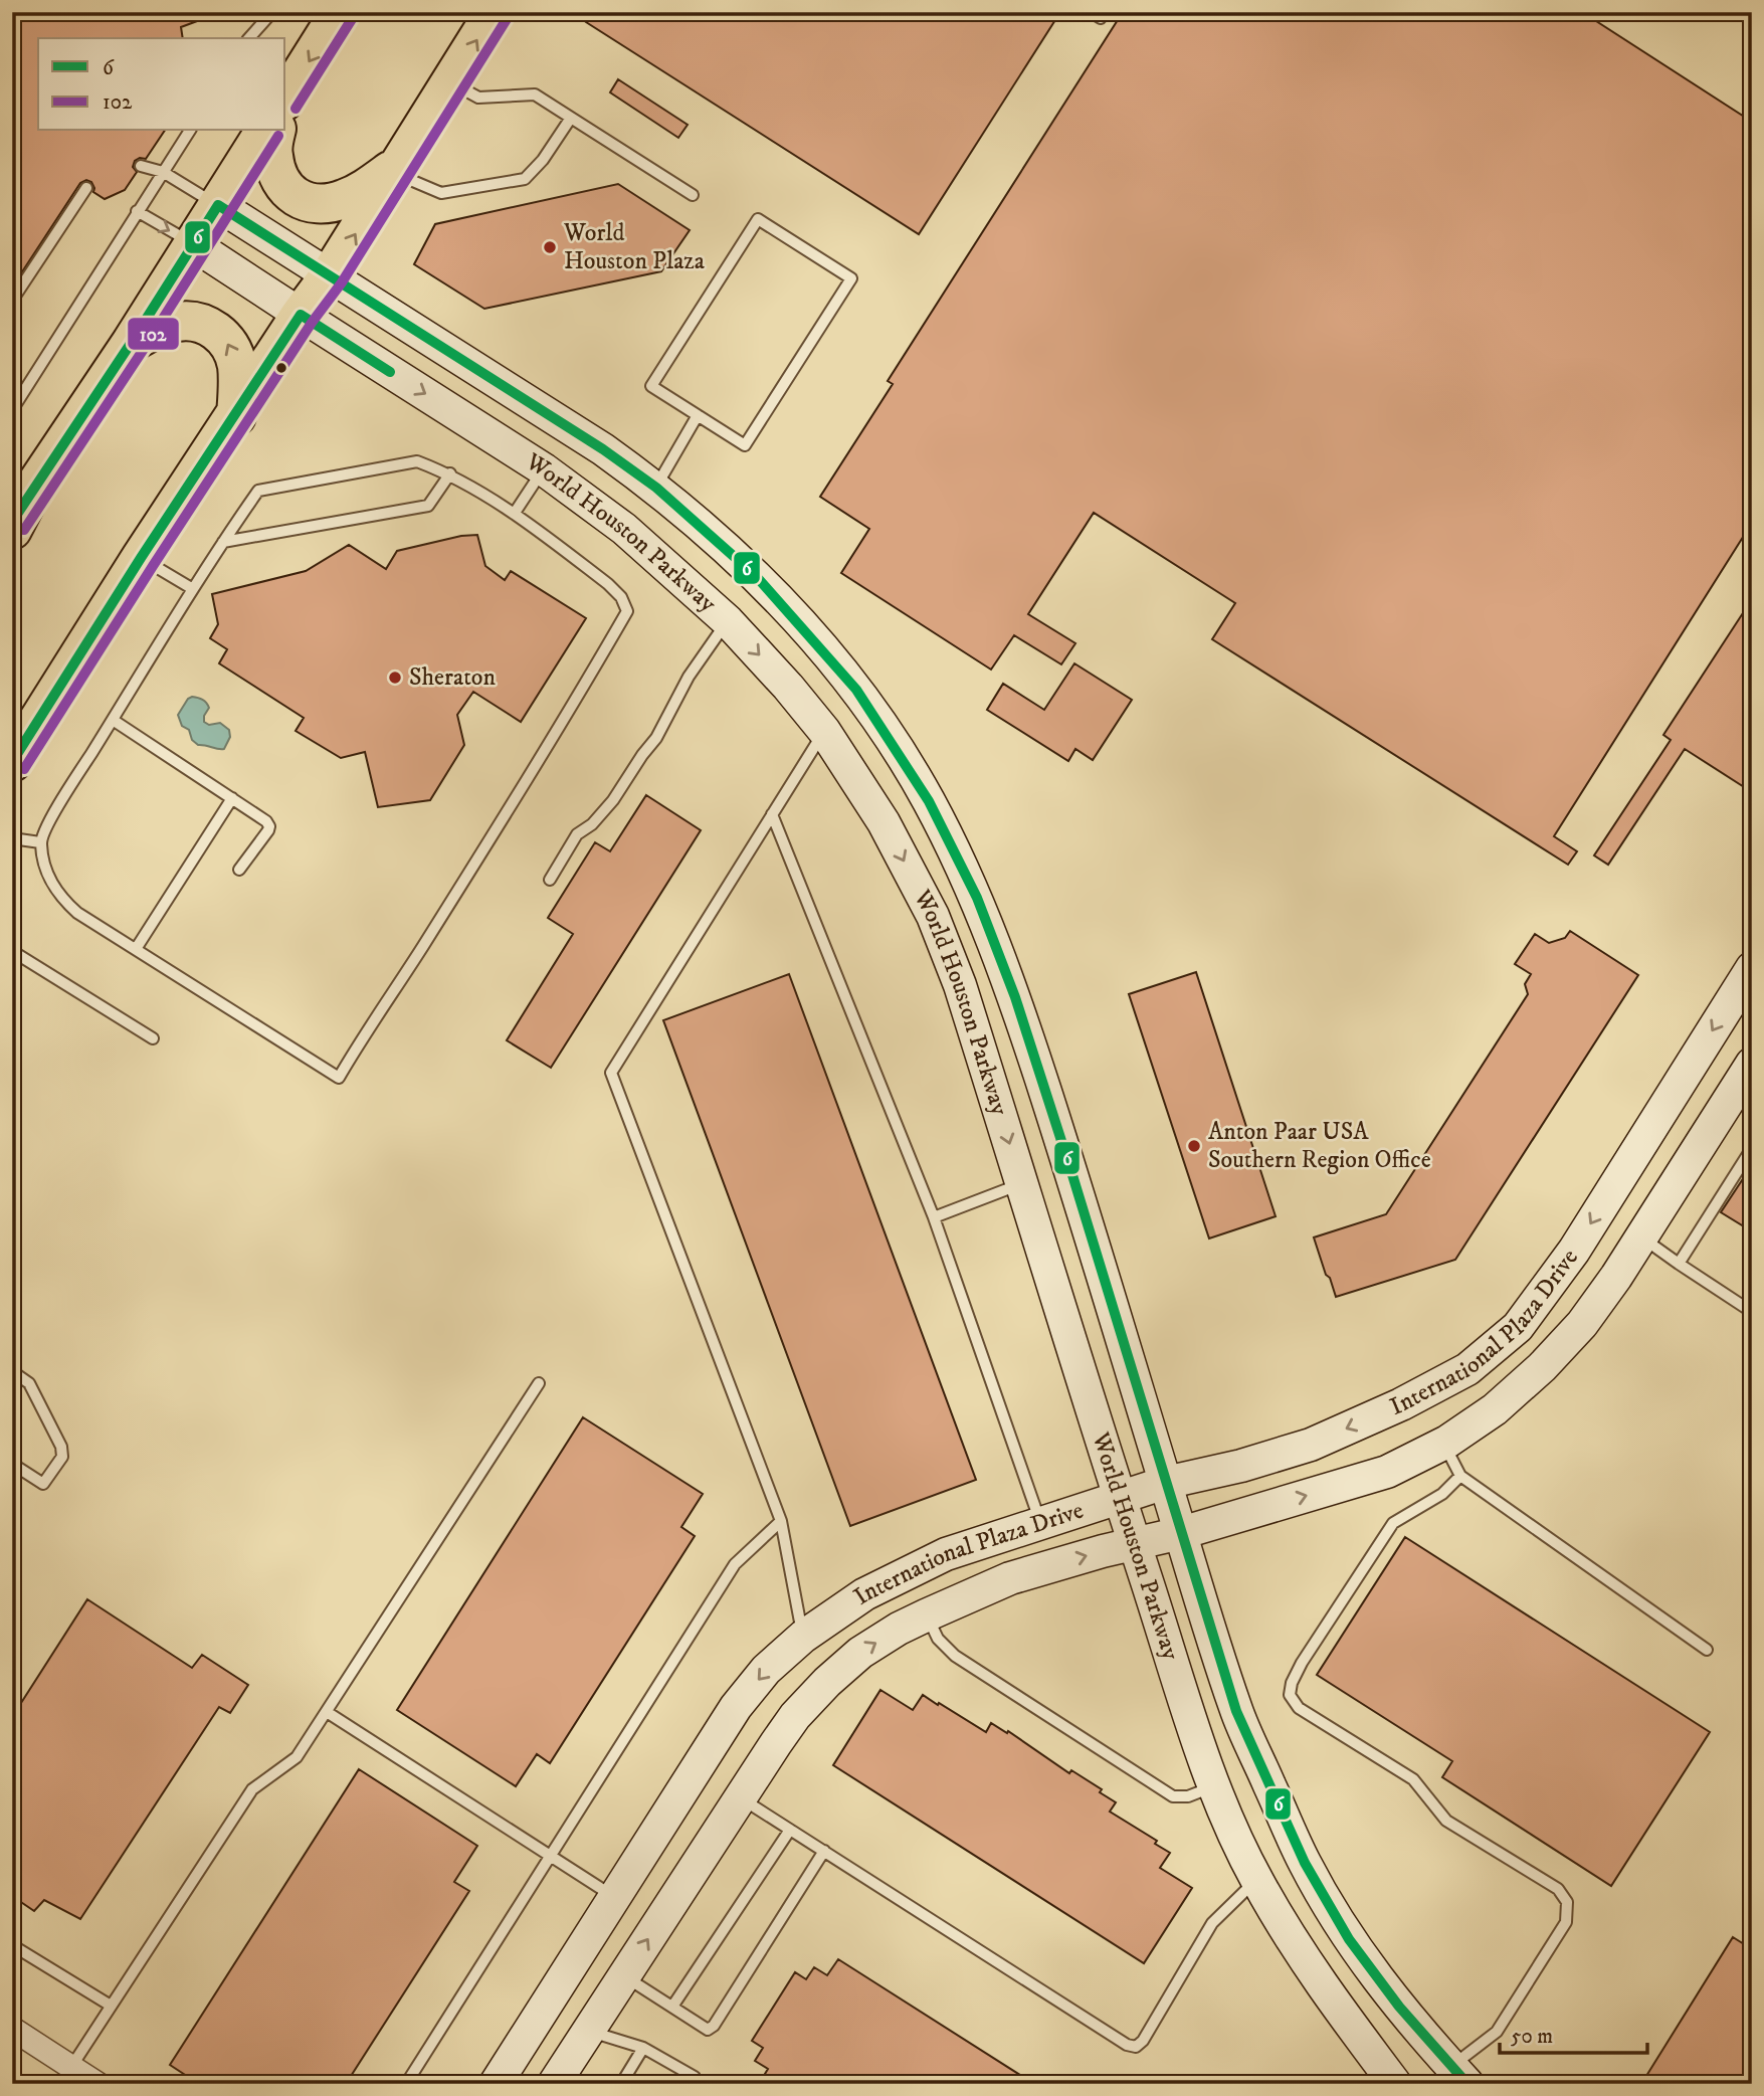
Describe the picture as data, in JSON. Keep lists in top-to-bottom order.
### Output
{
  "streets": {
    "street": ["World Houston Parkway", "International Plaza Drive"]
  },
  "crossings": [
    ["World Houston Parkway", "International Plaza Drive"]
  ],
  "places": ["World Houston Plaza", "Sheraton", "Anton Paar USA Southern Region Office"],
  "lines": ["transit line 102", "transit line 6"],
  "legend": ["6", "102"],
  "scale_bar": "50 m"
}
